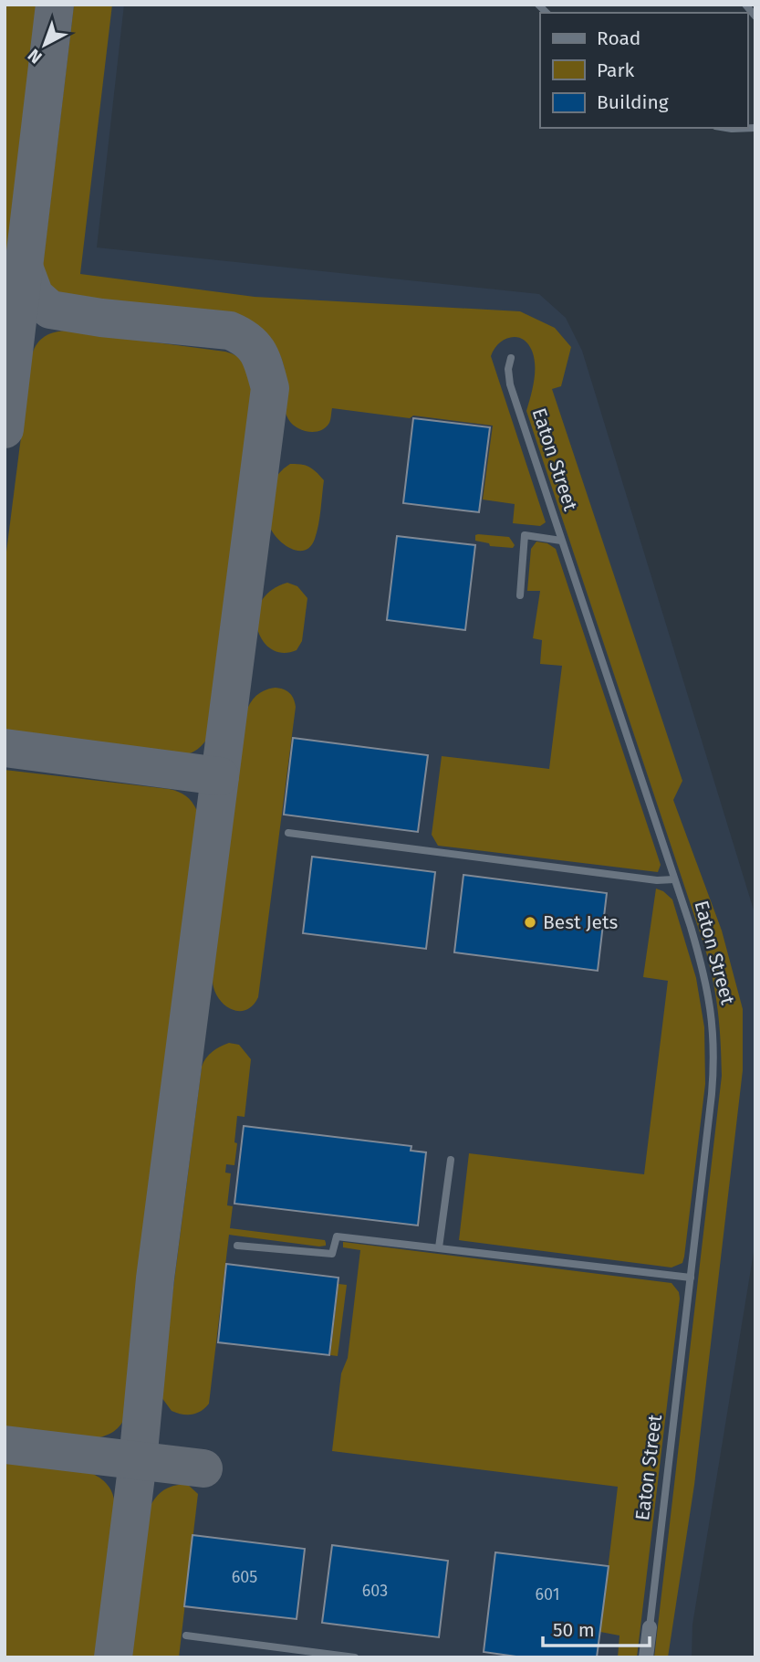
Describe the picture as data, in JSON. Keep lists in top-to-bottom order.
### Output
{
  "streets": {
    "street": ["Eaton Street"]
  },
  "places": ["Best Jets"],
  "house_numbers": ["605", "603", "601"],
  "legend": ["Road", "Park", "Building"],
  "scale_bar": "50 m",
  "north": "bottom left"
}
